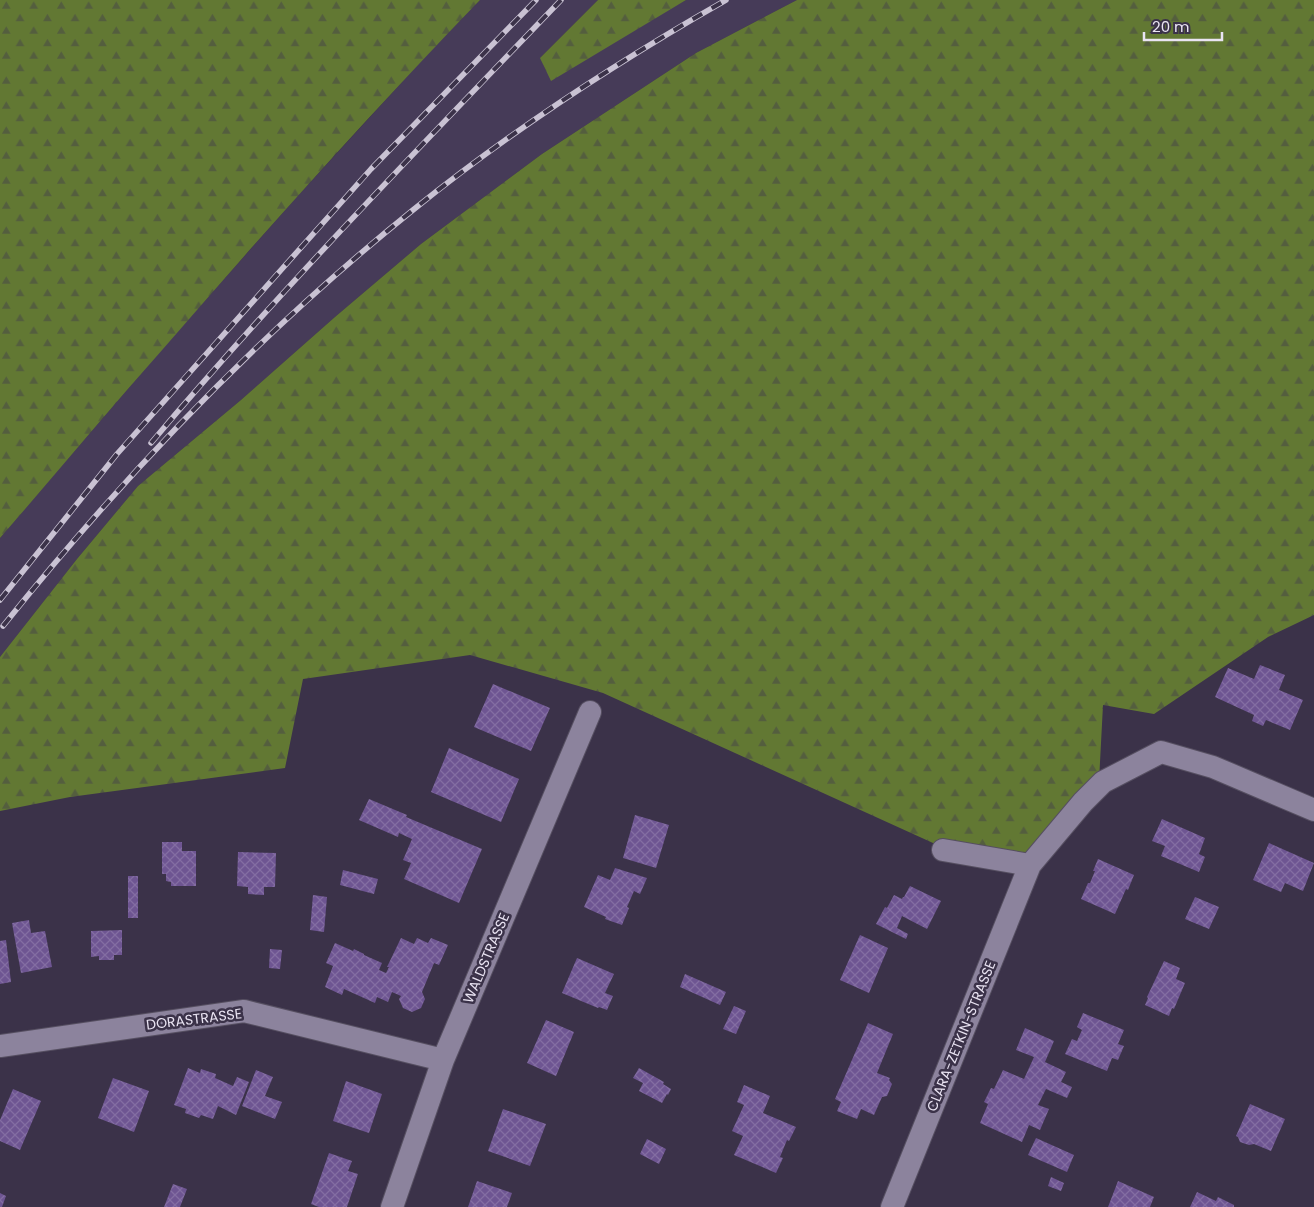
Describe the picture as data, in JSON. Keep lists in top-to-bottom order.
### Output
{
  "streets": {
    "street": ["WALDSTRASSE", "DORASTRASSE", "CLARA-ZETKIN-STRASSE"]
  },
  "crossings": [
    ["WALDSTRASSE", "DORASTRASSE"]
  ],
  "scale_bar": "20 m"
}
